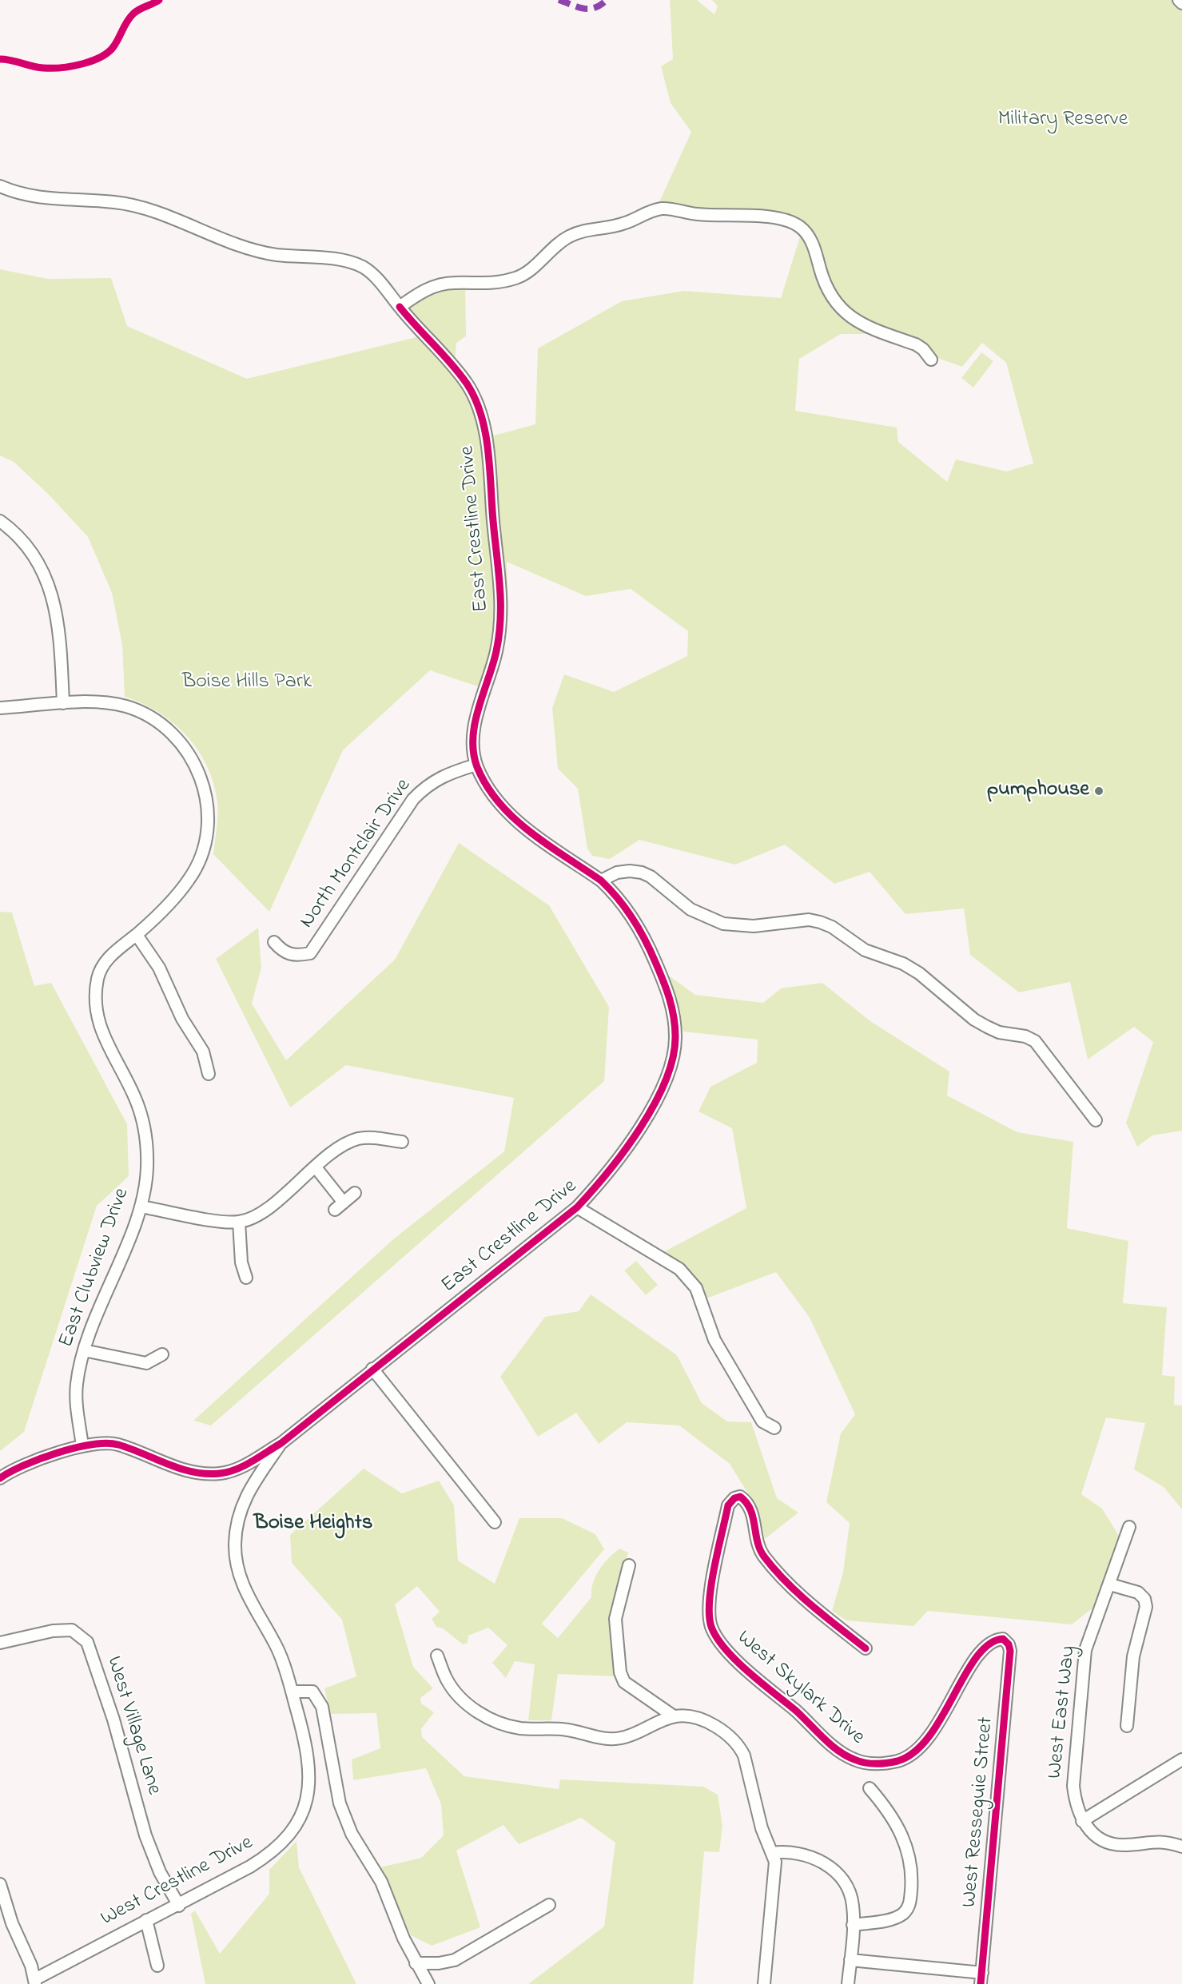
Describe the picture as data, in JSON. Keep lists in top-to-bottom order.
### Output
{
  "streets": {
    "street": [
      "East Crestline Drive",
      "North Montclair Drive",
      "East Clubview Drive",
      "West Skylark Drive",
      "West East Way",
      "West Village Lane",
      "West Resseguie Street",
      "West Crestline Drive"
    ]
  },
  "crossings": [
    ["East Crestline Drive", "North Montclair Drive"],
    ["East Crestline Drive", "West Crestline Drive"],
    ["West Skylark Drive", "West Resseguie Street"],
    ["West Village Lane", "West Crestline Drive"]
  ],
  "districts": ["Boise Heights"],
  "parks": ["Military Reserve", "Boise Hills Park"],
  "places": ["pumphouse"]
}
